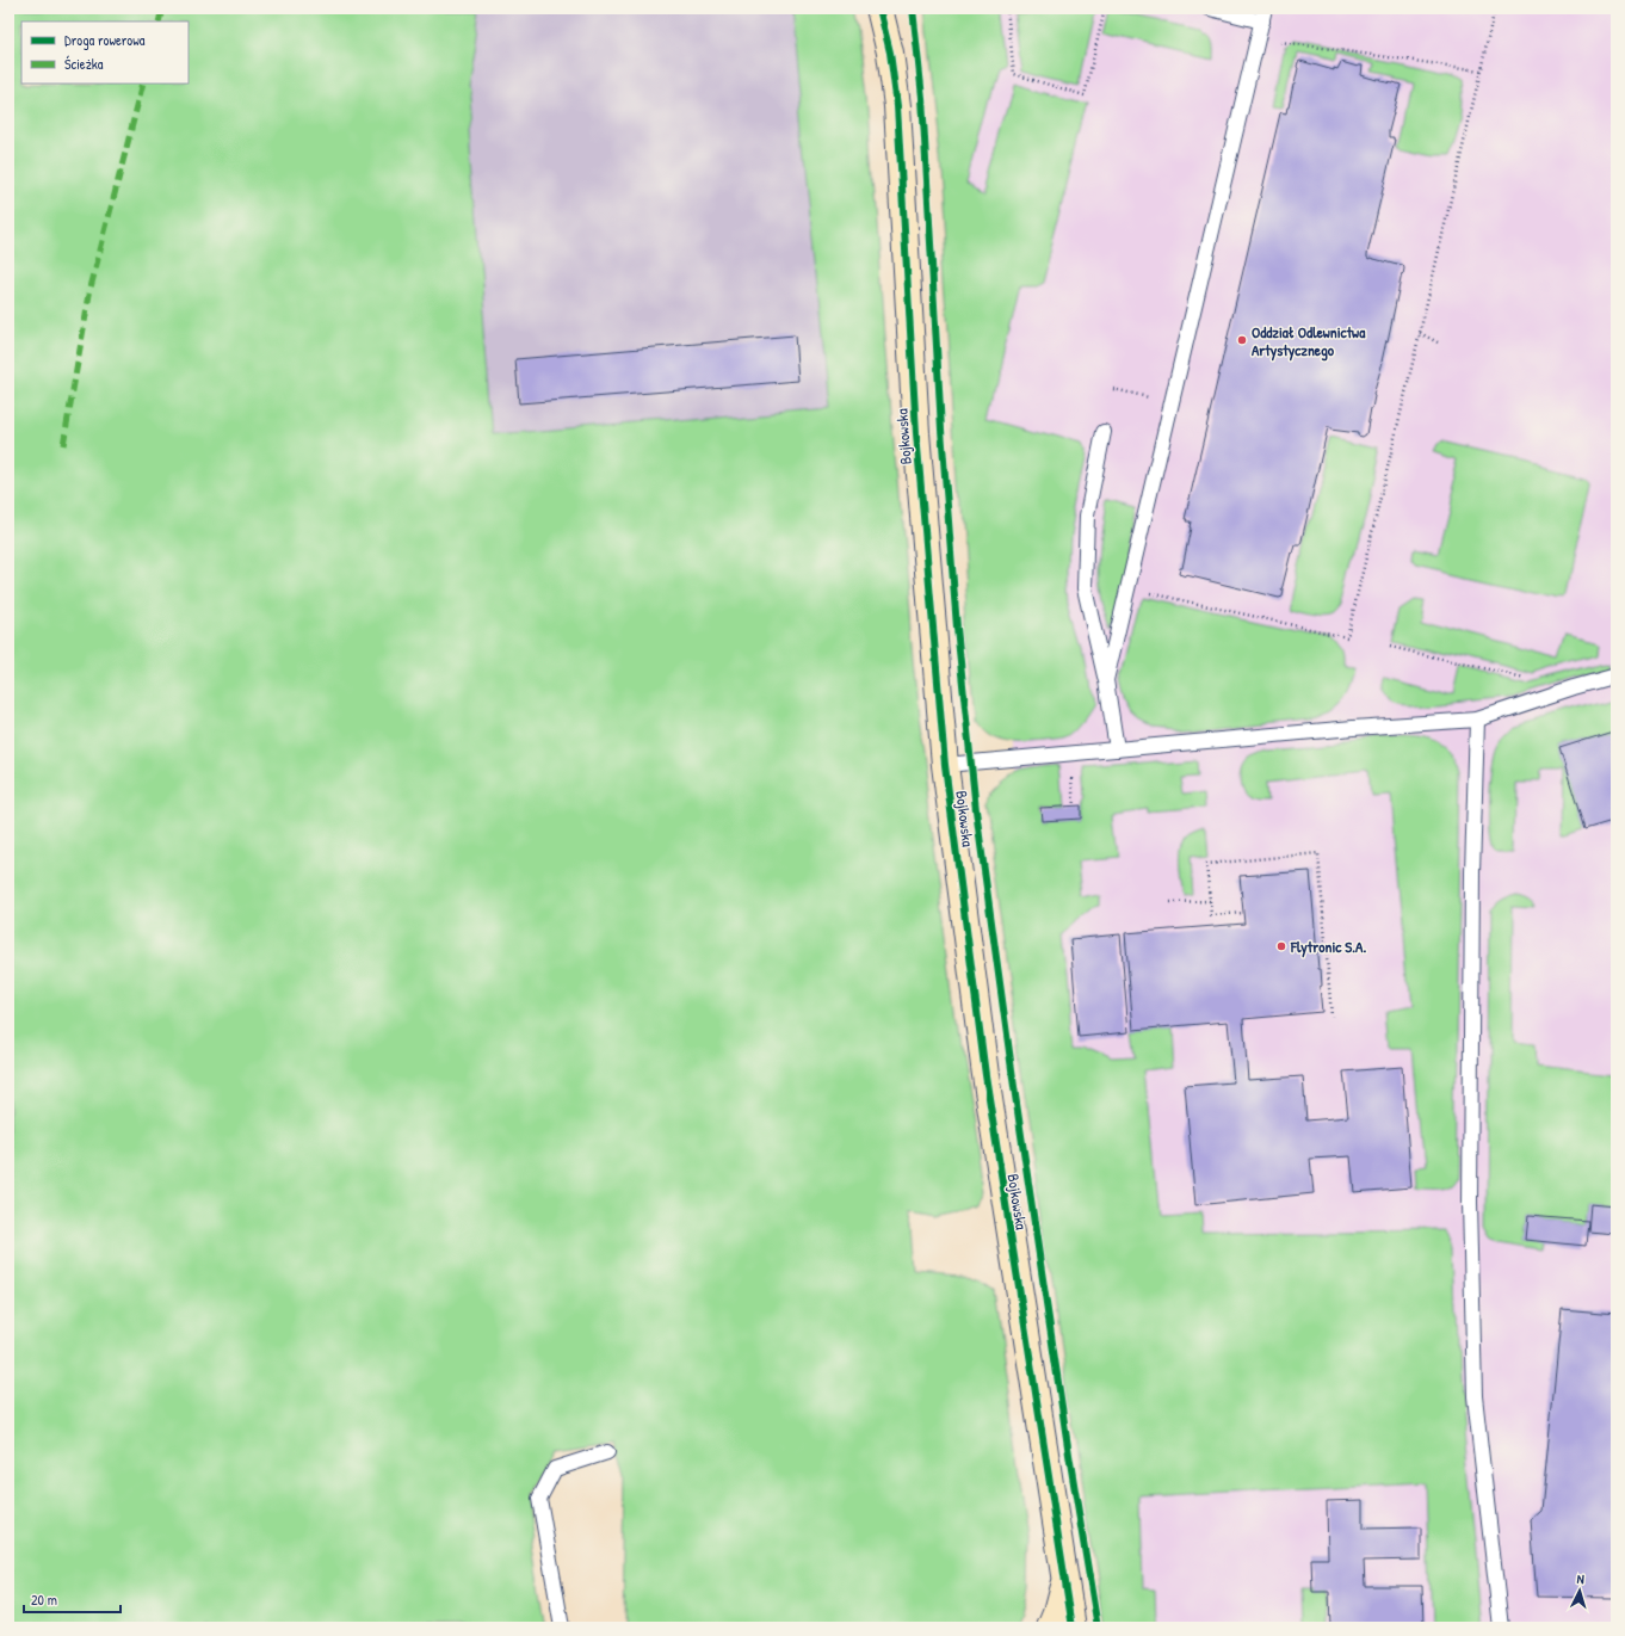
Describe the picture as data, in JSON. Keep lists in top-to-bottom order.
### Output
{
  "streets": {
    "street": ["Bojkowska"]
  },
  "places": ["Oddział Odlewnictwa Artystycznego", "Flytronic S.A."],
  "legend": ["Droga rowerowa", "Ścieżka"],
  "scale_bar": "20 m",
  "north": "top"
}
